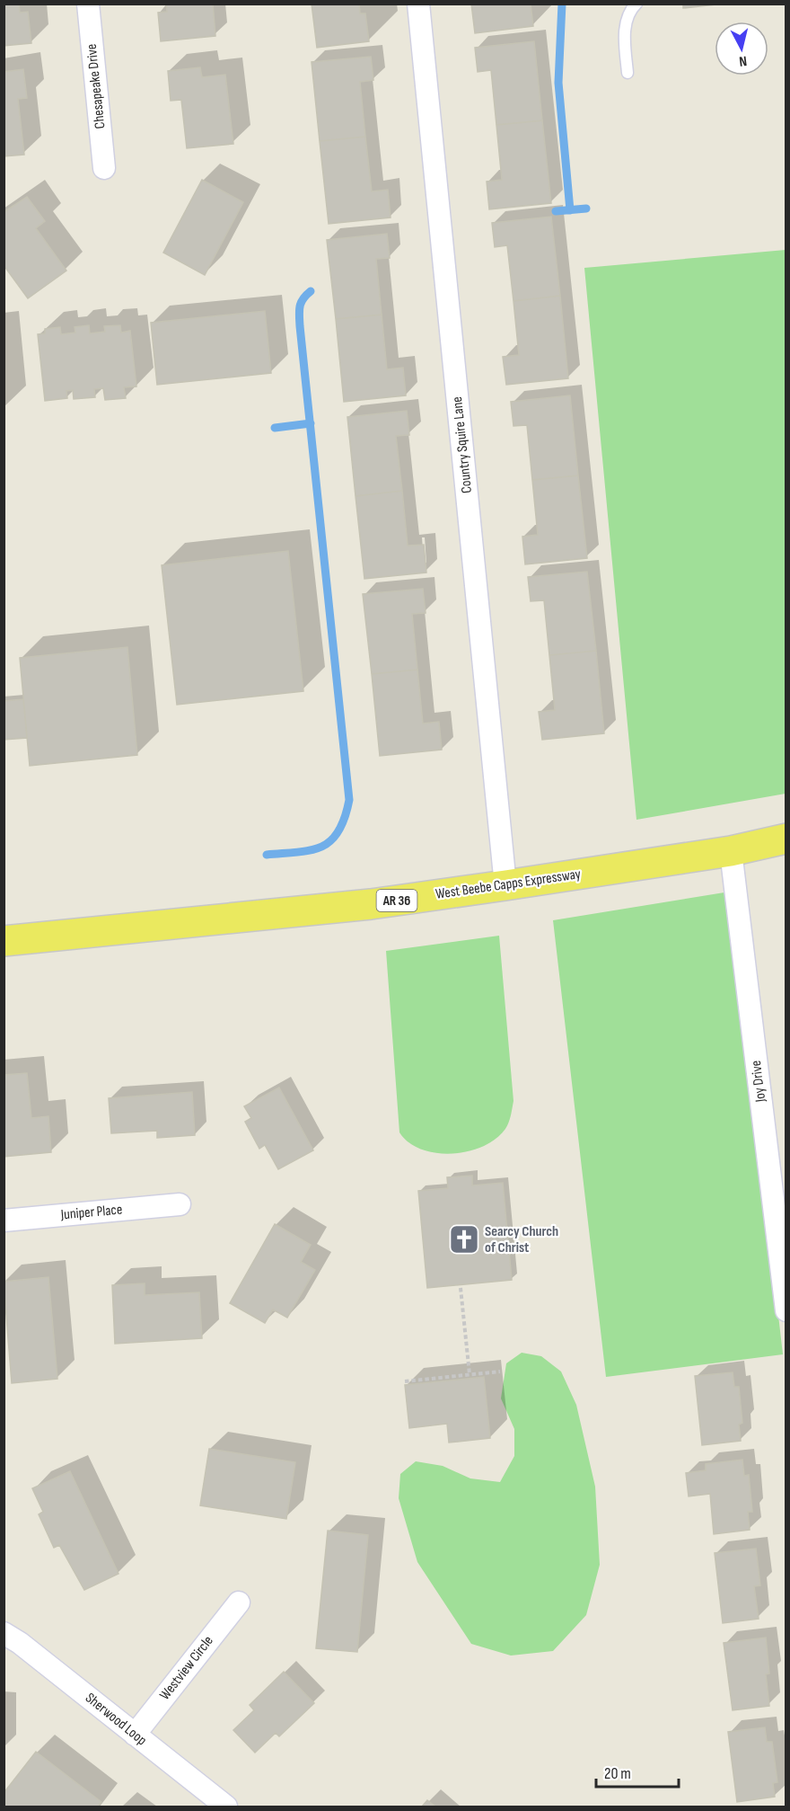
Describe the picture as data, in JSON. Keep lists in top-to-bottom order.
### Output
{
  "streets": {
    "main road": ["West Beebe Capps Expressway", "AR 36"],
    "street": [
      "Chesapeake Drive",
      "Country Squire Lane",
      "Joy Drive",
      "Juniper Place",
      "Westview Circle",
      "Sherwood Loop"
    ]
  },
  "crossings": [
    ["Country Squire Lane", "West Beebe Capps Expressway"],
    ["West Beebe Capps Expressway", "Joy Drive"],
    ["Westview Circle", "Sherwood Loop"]
  ],
  "places": {
    "church": ["Searcy Church of Christ"]
  },
  "scale_bar": "20 m",
  "north": "bottom"
}
